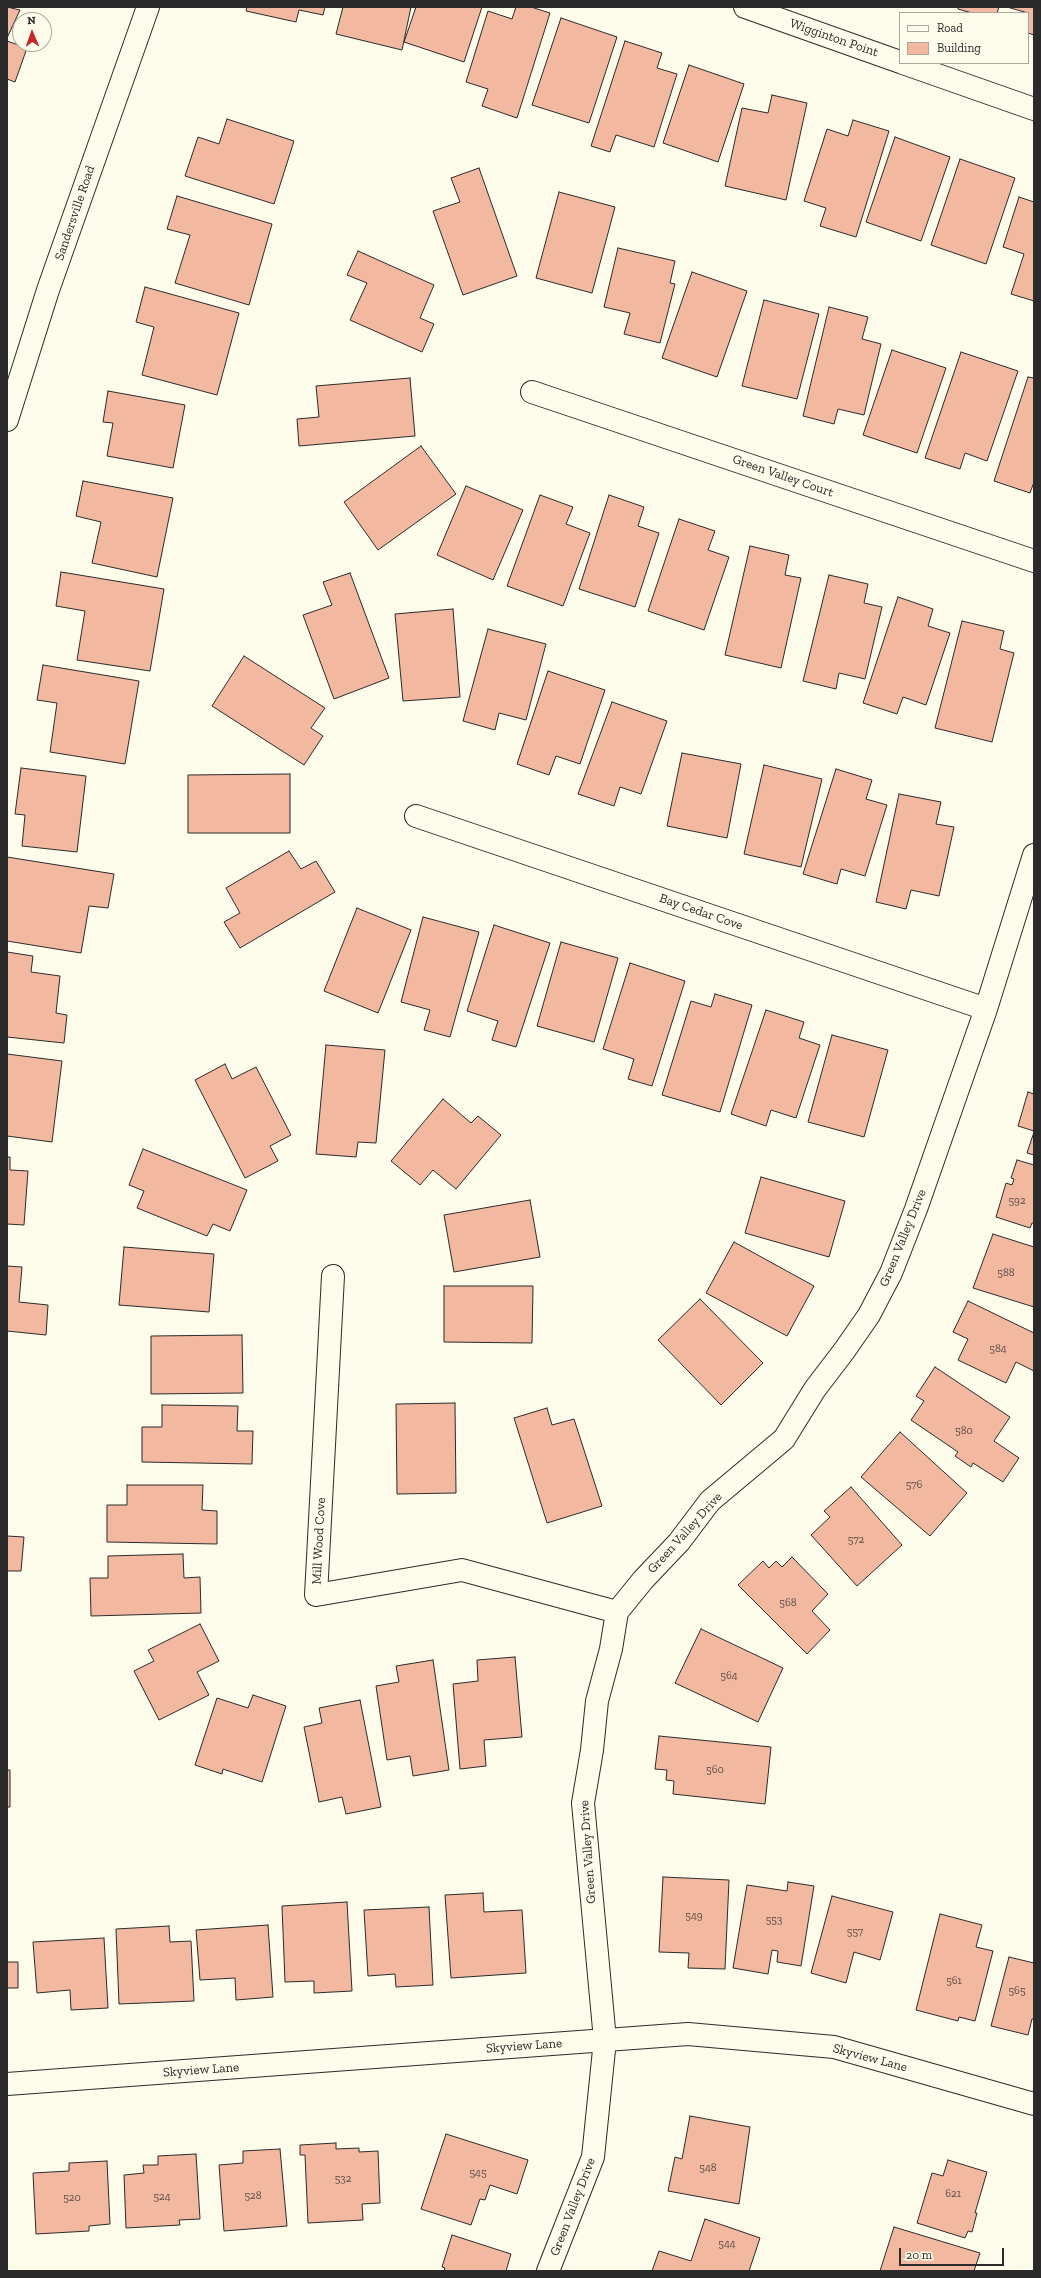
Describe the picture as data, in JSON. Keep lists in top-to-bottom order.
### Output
{
  "streets": {
    "street": [
      "Wigginton Point",
      "Sandersville Road",
      "Green Valley Court",
      "Bay Cedar Cove",
      "Green Valley Drive",
      "Mill Wood Cove",
      "Skyview Lane"
    ]
  },
  "crossings": [
    ["Bay Cedar Cove", "Green Valley Drive"],
    ["Green Valley Drive", "Mill Wood Cove"],
    ["Green Valley Drive", "Skyview Lane"]
  ],
  "house_numbers": [
    "592",
    "588",
    "584",
    "580",
    "576",
    "572",
    "568",
    "564",
    "560",
    "549",
    "553",
    "557",
    "561",
    "565",
    "548",
    "545",
    "532",
    "621",
    "528",
    "524",
    "520",
    "544"
  ],
  "legend": ["Road", "Building"],
  "scale_bar": "20 m",
  "north": "top"
}
